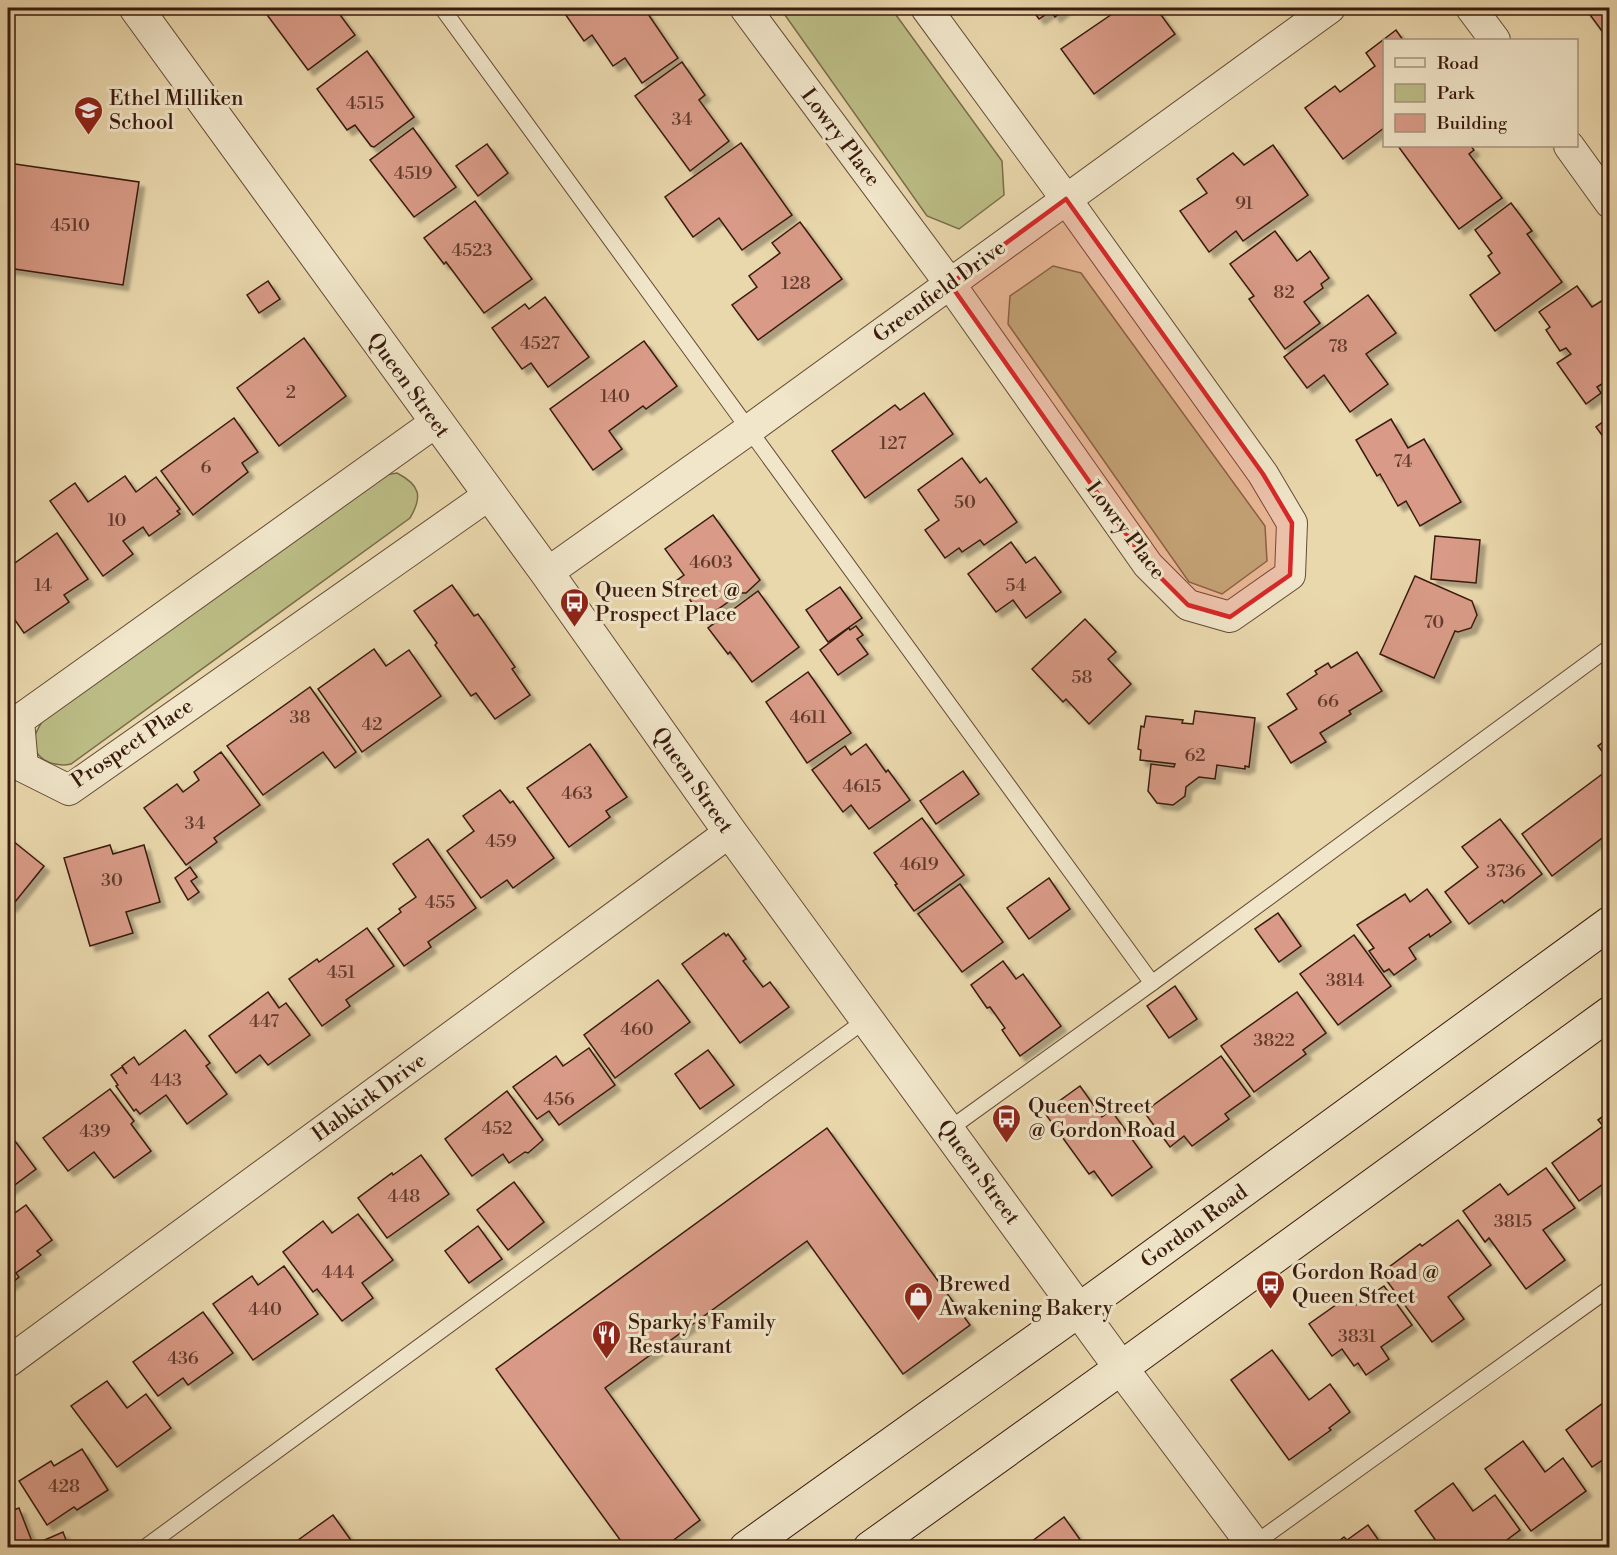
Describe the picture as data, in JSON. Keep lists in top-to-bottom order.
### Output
{
  "streets": {
    "main road": ["Queen Street", "Gordon Road"],
    "street": [
      "Lowry Place",
      "Greenfield Drive",
      "Prospect Place",
      "Habkirk Drive"
    ]
  },
  "crossings": [
    ["Lowry Place", "Greenfield Drive"],
    ["Greenfield Drive", "Queen Street"],
    ["Queen Street", "Prospect Place"],
    ["Queen Street", "Habkirk Drive"],
    ["Queen Street", "Gordon Road"]
  ],
  "places": {
    "school or university": ["Ethel Milliken School"],
    "bus stop": ["Queen Street @ Prospect Place", "Queen Street @ Gordon Road", "Gordon Road @ Queen Street"],
    "shop": ["Brewed Awakening Bakery"],
    "restaurant": ["Sparky's Family Restaurant"]
  },
  "house_numbers": [
    "4515",
    "34",
    "4519",
    "91",
    "4510",
    "4523",
    "128",
    "82",
    "4527",
    "78",
    "2",
    "140",
    "127",
    "74",
    "6",
    "50",
    "10",
    "4603",
    "14",
    "54",
    "70",
    "58",
    "66",
    "38",
    "4611",
    "42",
    "62",
    "4615",
    "463",
    "34",
    "459",
    "4619",
    "3736",
    "30",
    "455",
    "451",
    "3814",
    "447",
    "460",
    "3822",
    "443",
    "456",
    "452",
    "439",
    "448",
    "3815",
    "444",
    "440",
    "3831",
    "436",
    "428"
  ],
  "legend": ["Road", "Park", "Building"]
}
